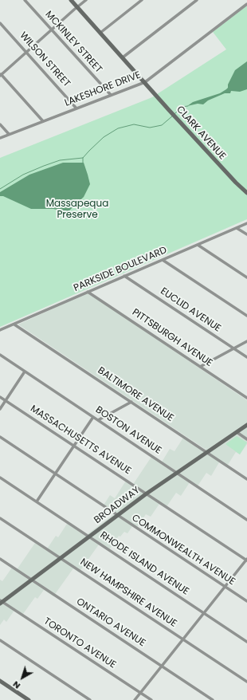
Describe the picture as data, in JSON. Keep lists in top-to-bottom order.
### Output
{
  "streets": {
    "main road": ["CLARK AVENUE", "BROADWAY"],
    "street": [
      "MCKINLEY STREET",
      "WILSON STREET",
      "LAKESHORE DRIVE",
      "PARKSIDE BOULEVARD",
      "EUCLID AVENUE",
      "PITTSBURGH AVENUE",
      "BALTIMORE AVENUE",
      "BOSTON AVENUE",
      "MASSACHUSETTS AVENUE",
      "COMMONWEALTH AVENUE",
      "RHODE ISLAND AVENUE",
      "NEW HAMPSHIRE AVENUE",
      "ONTARIO AVENUE",
      "TORONTO AVENUE"
    ]
  },
  "crossings": [
    ["MCKINLEY STREET", "LAKESHORE DRIVE"],
    ["WILSON STREET", "LAKESHORE DRIVE"],
    ["LAKESHORE DRIVE", "CLARK AVENUE"],
    ["PARKSIDE BOULEVARD", "EUCLID AVENUE"],
    ["PARKSIDE BOULEVARD", "PITTSBURGH AVENUE"],
    ["PARKSIDE BOULEVARD", "BALTIMORE AVENUE"],
    ["BALTIMORE AVENUE", "BROADWAY"],
    ["BOSTON AVENUE", "BROADWAY"],
    ["MASSACHUSETTS AVENUE", "BROADWAY"],
    ["BROADWAY", "COMMONWEALTH AVENUE"],
    ["BROADWAY", "RHODE ISLAND AVENUE"],
    ["BROADWAY", "NEW HAMPSHIRE AVENUE"],
    ["BROADWAY", "ONTARIO AVENUE"],
    ["BROADWAY", "TORONTO AVENUE"]
  ],
  "parks": ["Massapequa Preserve"],
  "north": "bottom left"
}
